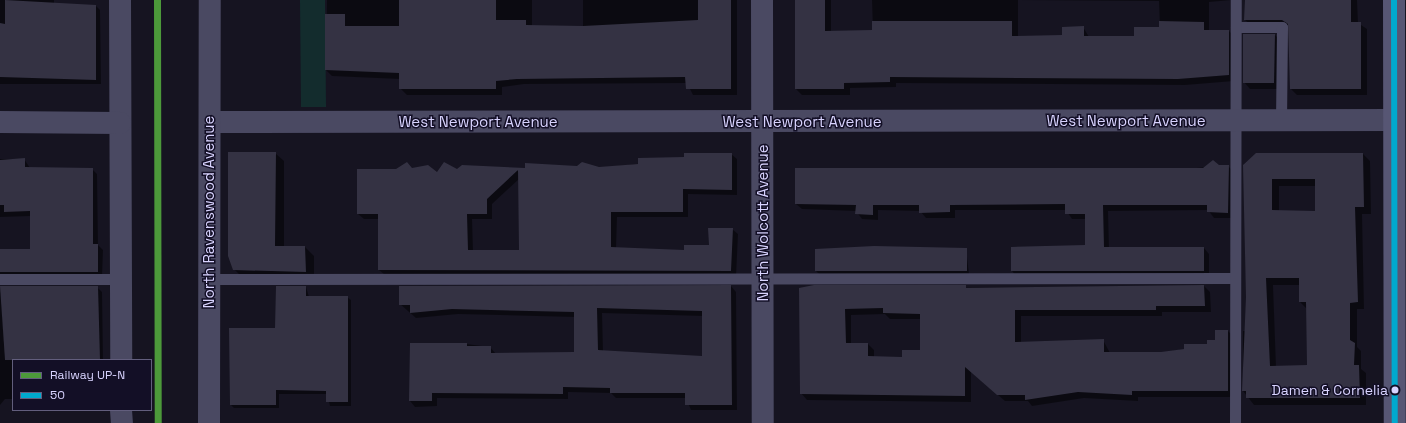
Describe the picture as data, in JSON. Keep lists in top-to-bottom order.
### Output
{
  "streets": {
    "street": ["West Newport Avenue", "North Ravenswood Avenue", "North Wolcott Avenue"]
  },
  "crossings": [
    ["West Newport Avenue", "North Ravenswood Avenue"],
    ["West Newport Avenue", "North Wolcott Avenue"]
  ],
  "places": ["Damen & Cornelia"],
  "lines": ["rail line UP-N", "transit line 50"],
  "legend": ["Railway UP-N", "50"]
}
